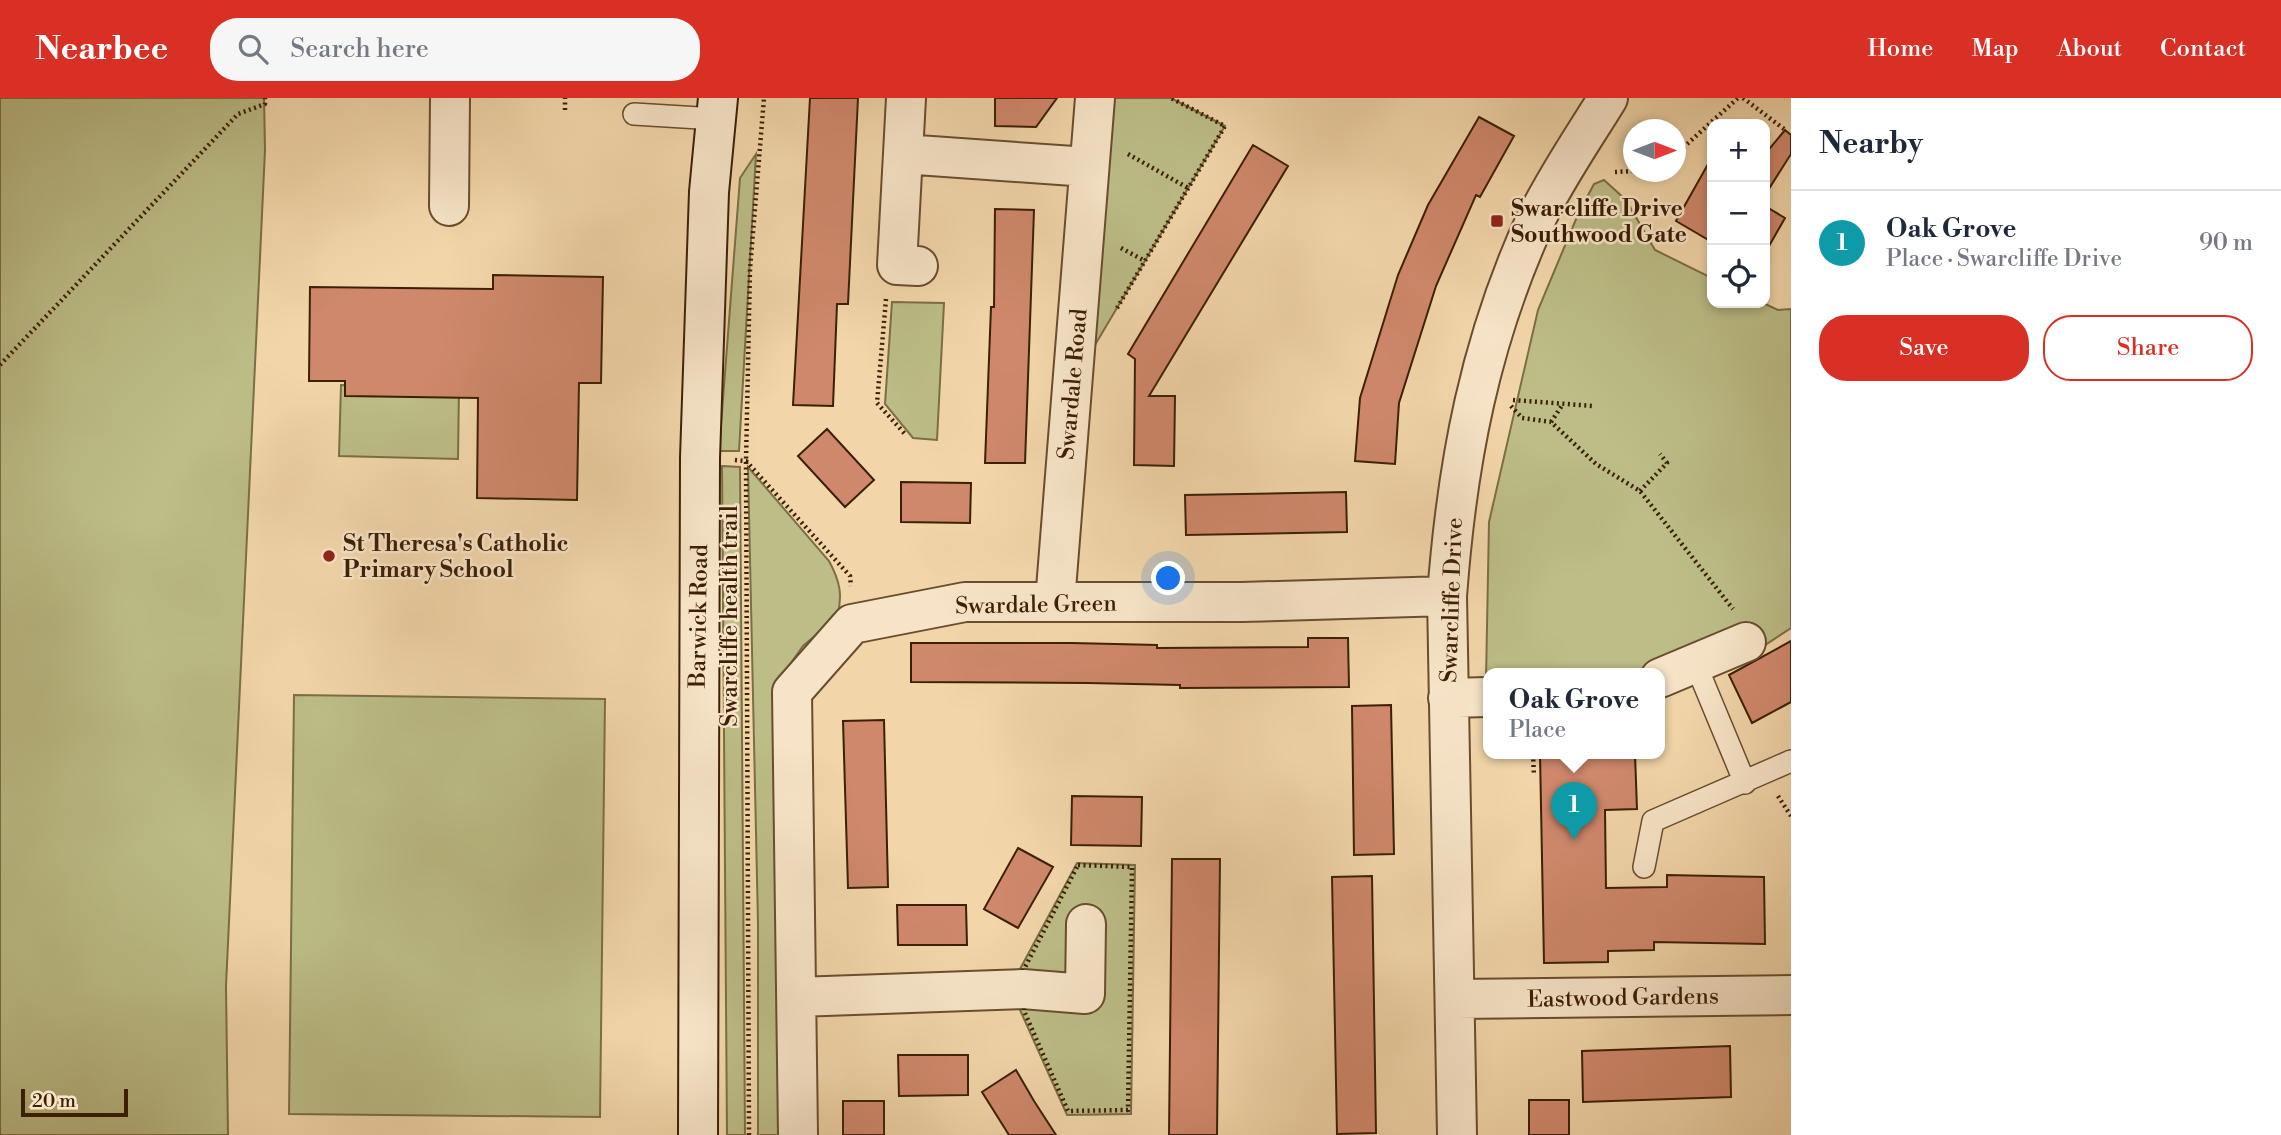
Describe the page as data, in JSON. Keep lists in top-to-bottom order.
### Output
{
  "streets": {
    "street": [
      "Swardale Road",
      "Swarcliffe Drive",
      "Swardale Green",
      "Barwick Road",
      "Eastwood Gardens"
    ],
    "path": ["Swarcliffe health trail"]
  },
  "crossings": [
    ["Swardale Road", "Swardale Green"],
    ["Swarcliffe Drive", "Swardale Green"],
    ["Swarcliffe Drive", "Eastwood Gardens"]
  ],
  "places": {
    "transit": ["Swarcliffe Drive Southwood Gate"],
    "other": ["St Theresa's Catholic Primary School"]
  },
  "scale_bar": "20 m",
  "north": "right",
  "page": {
    "header": "Nearbee",
    "search": "Search here",
    "nav": [
      "Home",
      "Map",
      "About",
      "Contact"
    ],
    "heading": "Nearby",
    "map_buttons": ["+", "−"],
    "list": [
      {
        "mark": "1",
        "name": "Oak Grove",
        "note": "Place · Swarcliffe Drive",
        "value": "90 m"
      }
    ],
    "buttons": ["Save", "Share"],
    "popup": ["Oak Grove", "Place"],
    "pins": "1",
    "scale": "20 m"
  }
}
